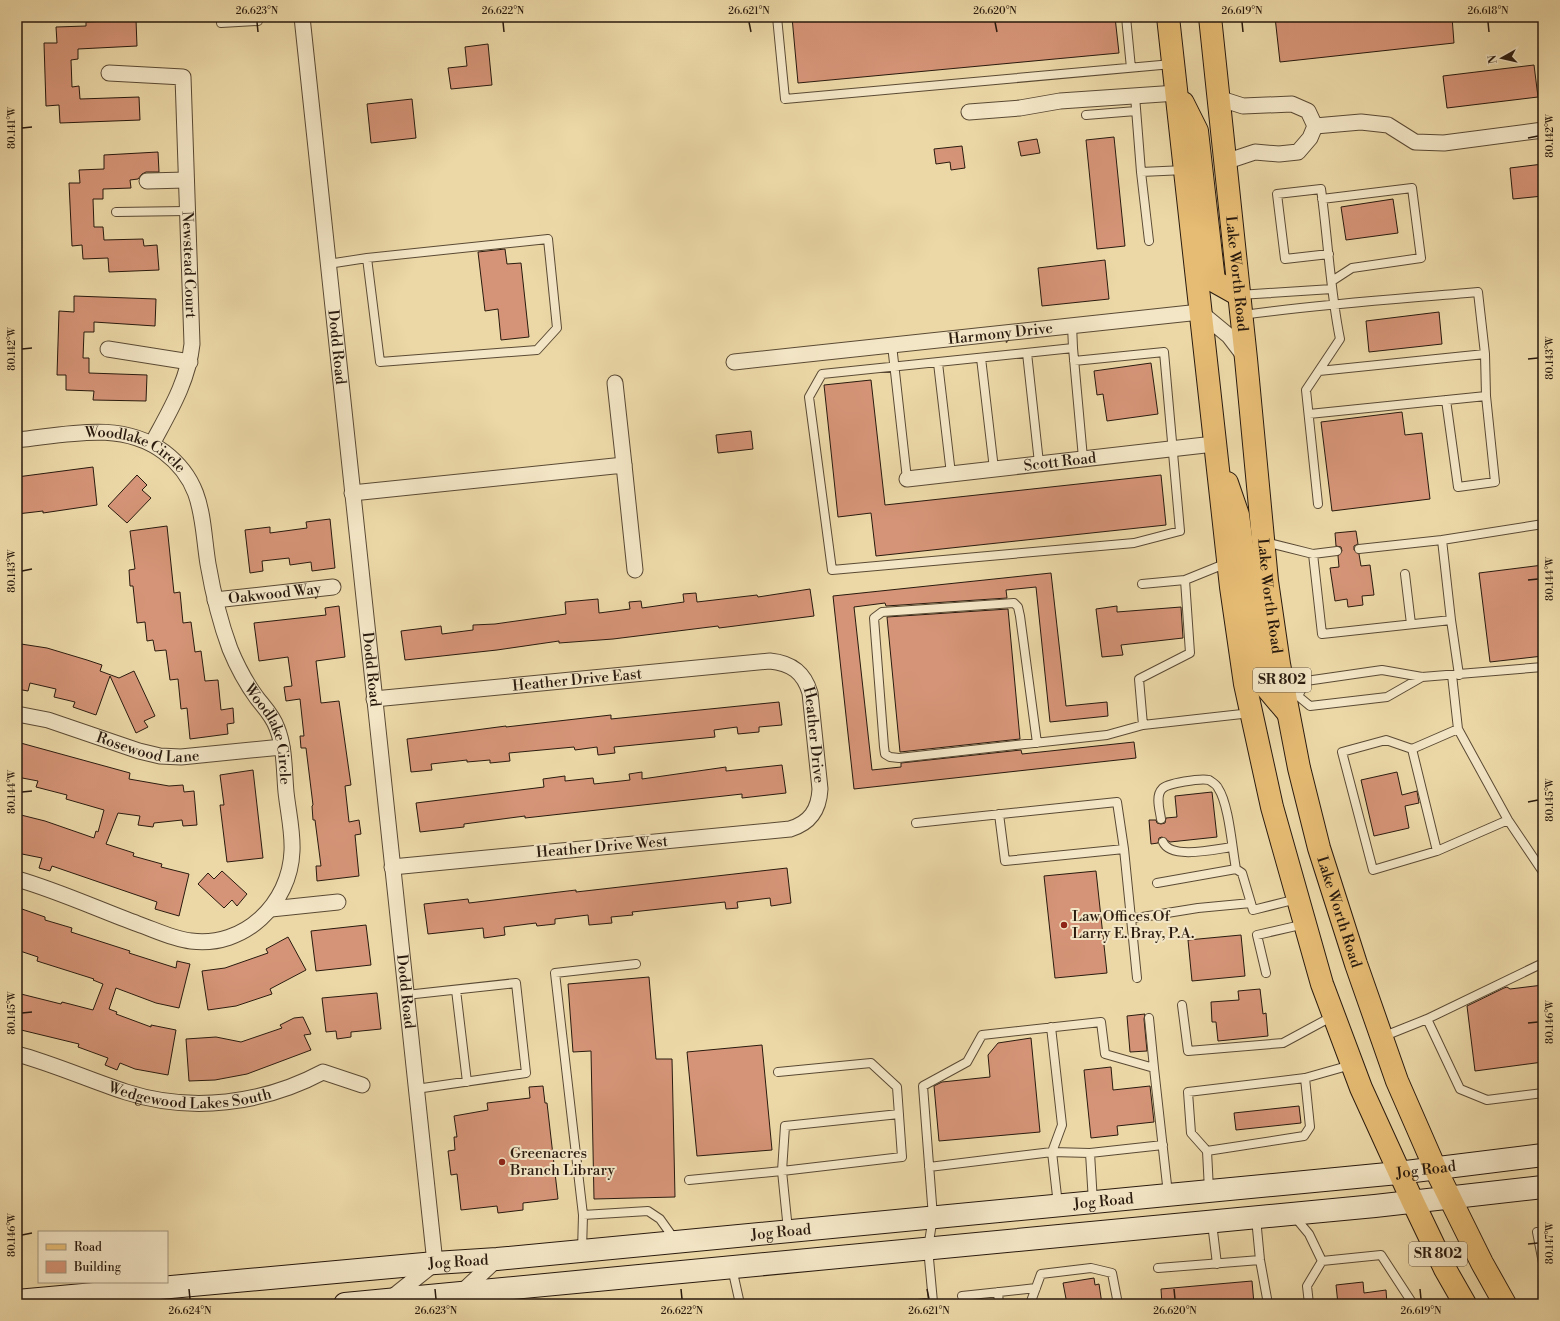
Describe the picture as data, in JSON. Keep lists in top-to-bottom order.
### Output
{
  "streets": {
    "main road": ["Lake Worth Road", "SR 802", "Jog Road"],
    "street": [
      "Newstead Court",
      "Harmony Drive",
      "Dodd Road",
      "Woodlake Circle",
      "Scott Road",
      "Oakwood Way",
      "Heather Drive East",
      "Heather Drive",
      "Rosewood Lane",
      "Heather Drive West",
      "Wedgewood Lakes South"
    ]
  },
  "crossings": [
    ["Newstead Court", "Woodlake Circle"],
    ["Lake Worth Road", "Jog Road"],
    ["Harmony Drive", "SR 802"],
    ["Dodd Road", "Heather Drive East"],
    ["Dodd Road", "Heather Drive West"],
    ["Dodd Road", "Jog Road"],
    ["Woodlake Circle", "Oakwood Way"],
    ["Woodlake Circle", "Rosewood Lane"],
    ["Scott Road", "SR 802"],
    ["Heather Drive East", "Heather Drive"],
    ["SR 802", "Jog Road"],
    ["Heather Drive", "Heather Drive West"]
  ],
  "places": ["Law Offices Of Larry E. Bray, P.A.", "Greenacres Branch Library"],
  "legend": ["Road", "Building"],
  "north": "left",
  "coordinates": [
    "26.623°N",
    "26.622°N",
    "26.621°N",
    "26.620°N",
    "26.619°N",
    "26.618°N",
    "80.141°W",
    "80.142°W",
    "80.143°W",
    "80.144°W",
    "80.145°W",
    "80.146°W",
    "80.147°W",
    "26.624°N"
  ]
}
